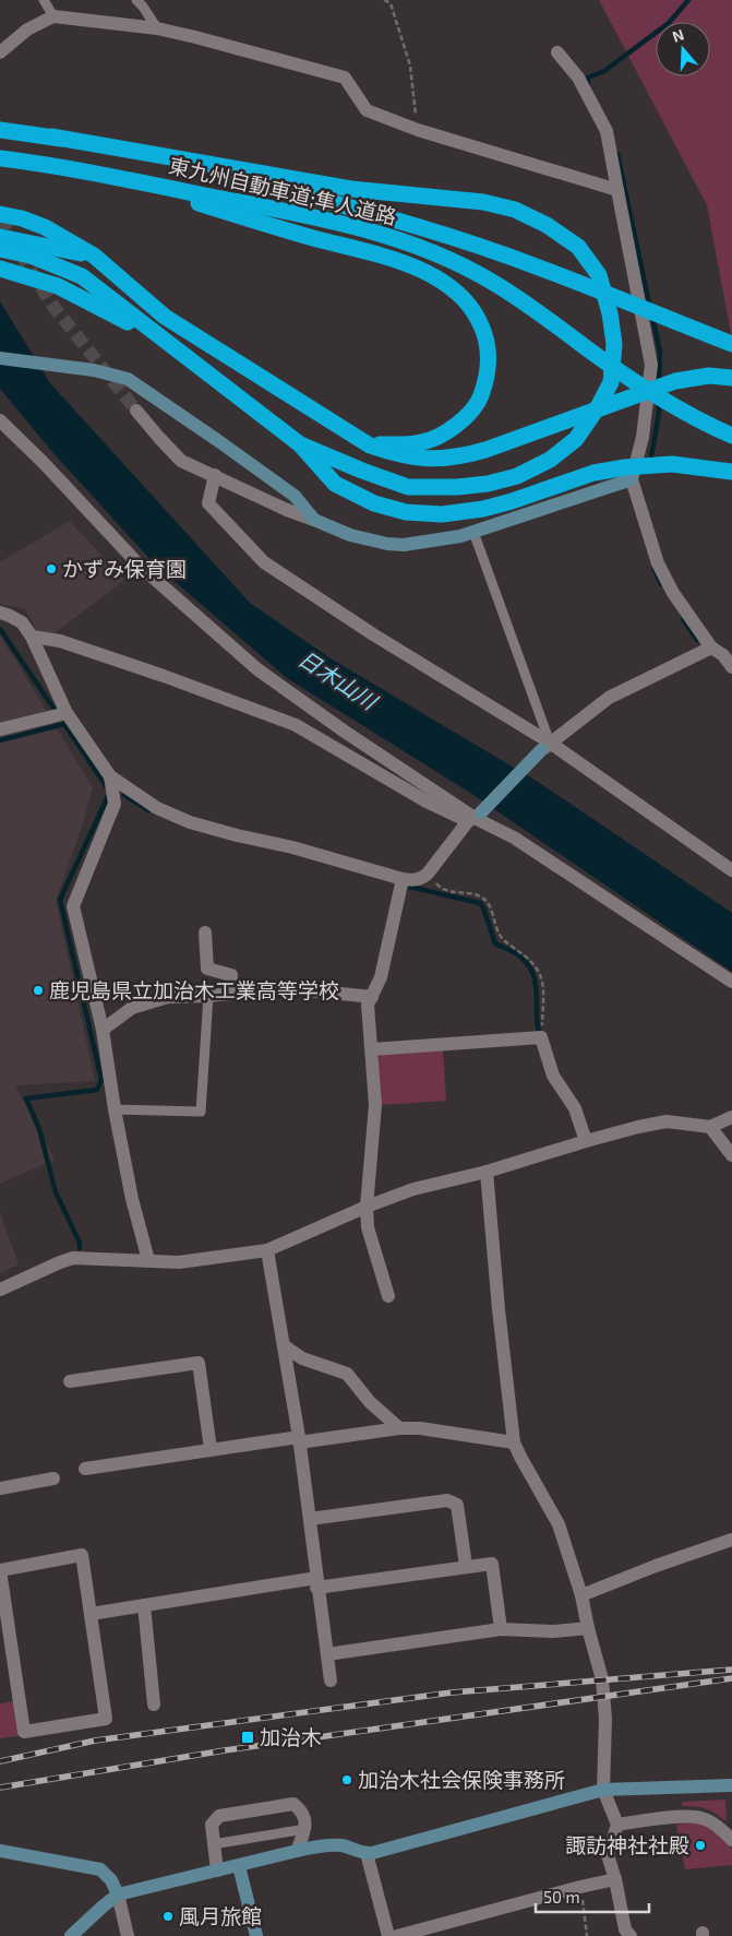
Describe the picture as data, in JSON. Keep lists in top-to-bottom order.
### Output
{
  "streets": {
    "highway": ["東九州自動車道;隼人道路"]
  },
  "water": ["日木山川"],
  "places": {
    "other": [
      "かずみ保育園",
      "鹿児島県立加治木工業高等学校",
      "加治木社会保険事務所",
      "諏訪神社社殿",
      "風月旅館"
    ],
    "transit": ["加治木"]
  },
  "scale_bar": "50 m",
  "north": "top"
}
